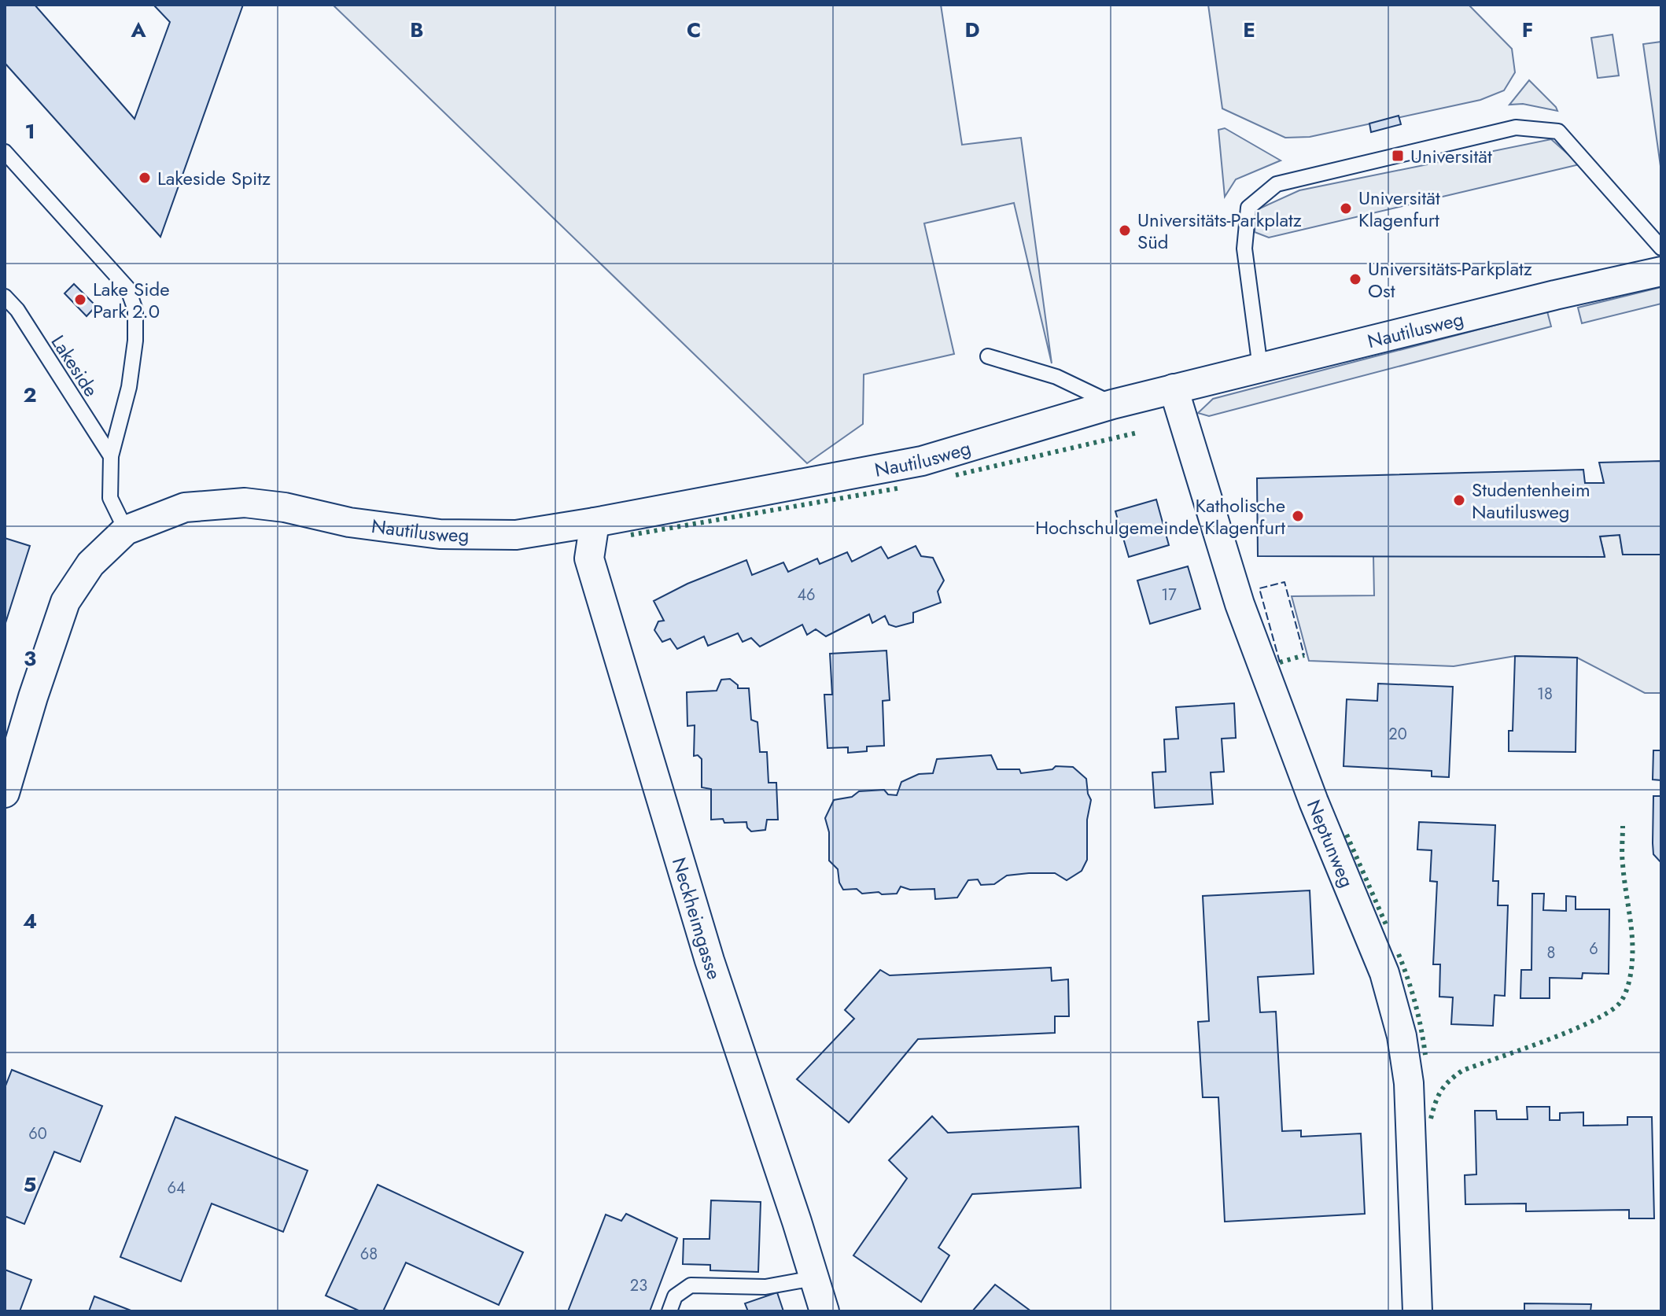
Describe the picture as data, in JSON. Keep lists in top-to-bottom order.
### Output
{
  "streets": {
    "street": ["Nautilusweg", "Neptunweg", "Neckheimgasse"],
    "lane": ["Lakeside"]
  },
  "crossings": [
    ["Nautilusweg", "Neptunweg"],
    ["Nautilusweg", "Neckheimgasse"]
  ],
  "places": {
    "transit": ["Universität"],
    "other": [
      "Lakeside Spitz",
      "Universität Klagenfurt",
      "Universitäts-Parkplatz Süd",
      "Universitäts-Parkplatz Ost",
      "Lake Side Park 2.0",
      "Studentenheim Nautilusweg",
      "Katholische Hochschulgemeinde Klagenfurt"
    ]
  },
  "house_numbers": [
    "46",
    "17",
    "18",
    "20",
    "6",
    "8",
    "60",
    "64",
    "68",
    "23"
  ],
  "grid": {
    "columns": [
      "A",
      "B",
      "C",
      "D",
      "E",
      "F"
    ],
    "rows": [
      "1",
      "2",
      "3",
      "4",
      "5"
    ]
  }
}
